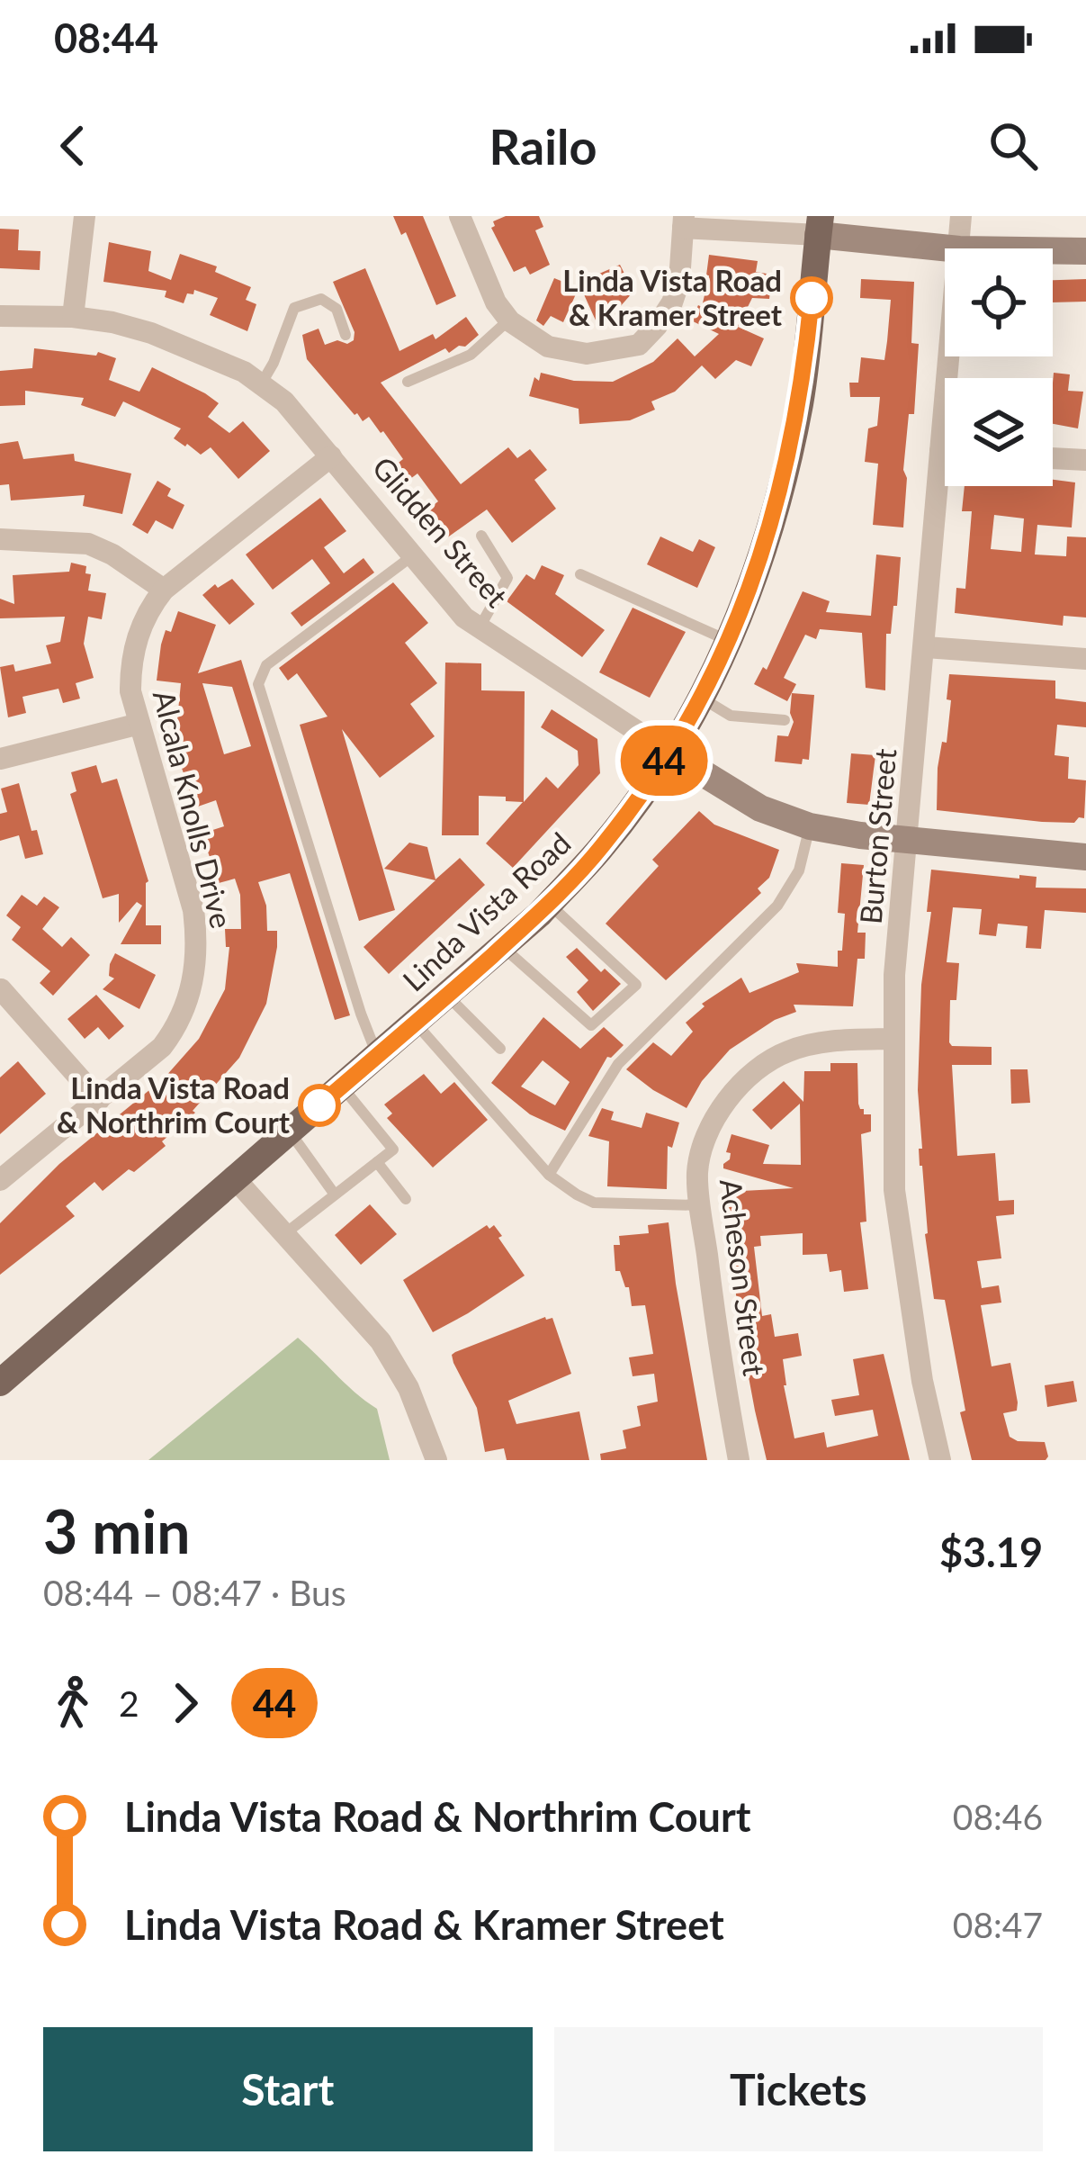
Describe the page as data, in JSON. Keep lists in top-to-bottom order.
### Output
{
  "streets": {
    "main road": ["Linda Vista Road"],
    "street": [
      "Glidden Street",
      "Alcala Knolls Drive",
      "Burton Street",
      "Acheson Street"
    ]
  },
  "crossings": [
    ["Glidden Street", "Alcala Knolls Drive"],
    ["Glidden Street", "Burton Street"],
    ["Glidden Street", "Linda Vista Road"],
    ["Burton Street", "Acheson Street"]
  ],
  "places": ["Linda Vista Road & Kramer Street", "Linda Vista Road & Northrim Court"],
  "lines": ["bus line 44"],
  "page": {
    "status": "08:44",
    "header": "Railo",
    "on_map": "44",
    "heading": ["3 min", "08:44 – 08:47 · Bus", "$3.19"],
    "legs": ["2", "44"],
    "list": [
      {
        "name": "Linda Vista Road & Northrim Court",
        "value": "08:46"
      },
      {
        "name": "Linda Vista Road & Kramer Street",
        "value": "08:47"
      }
    ],
    "buttons": ["Start", "Tickets"]
  }
}
